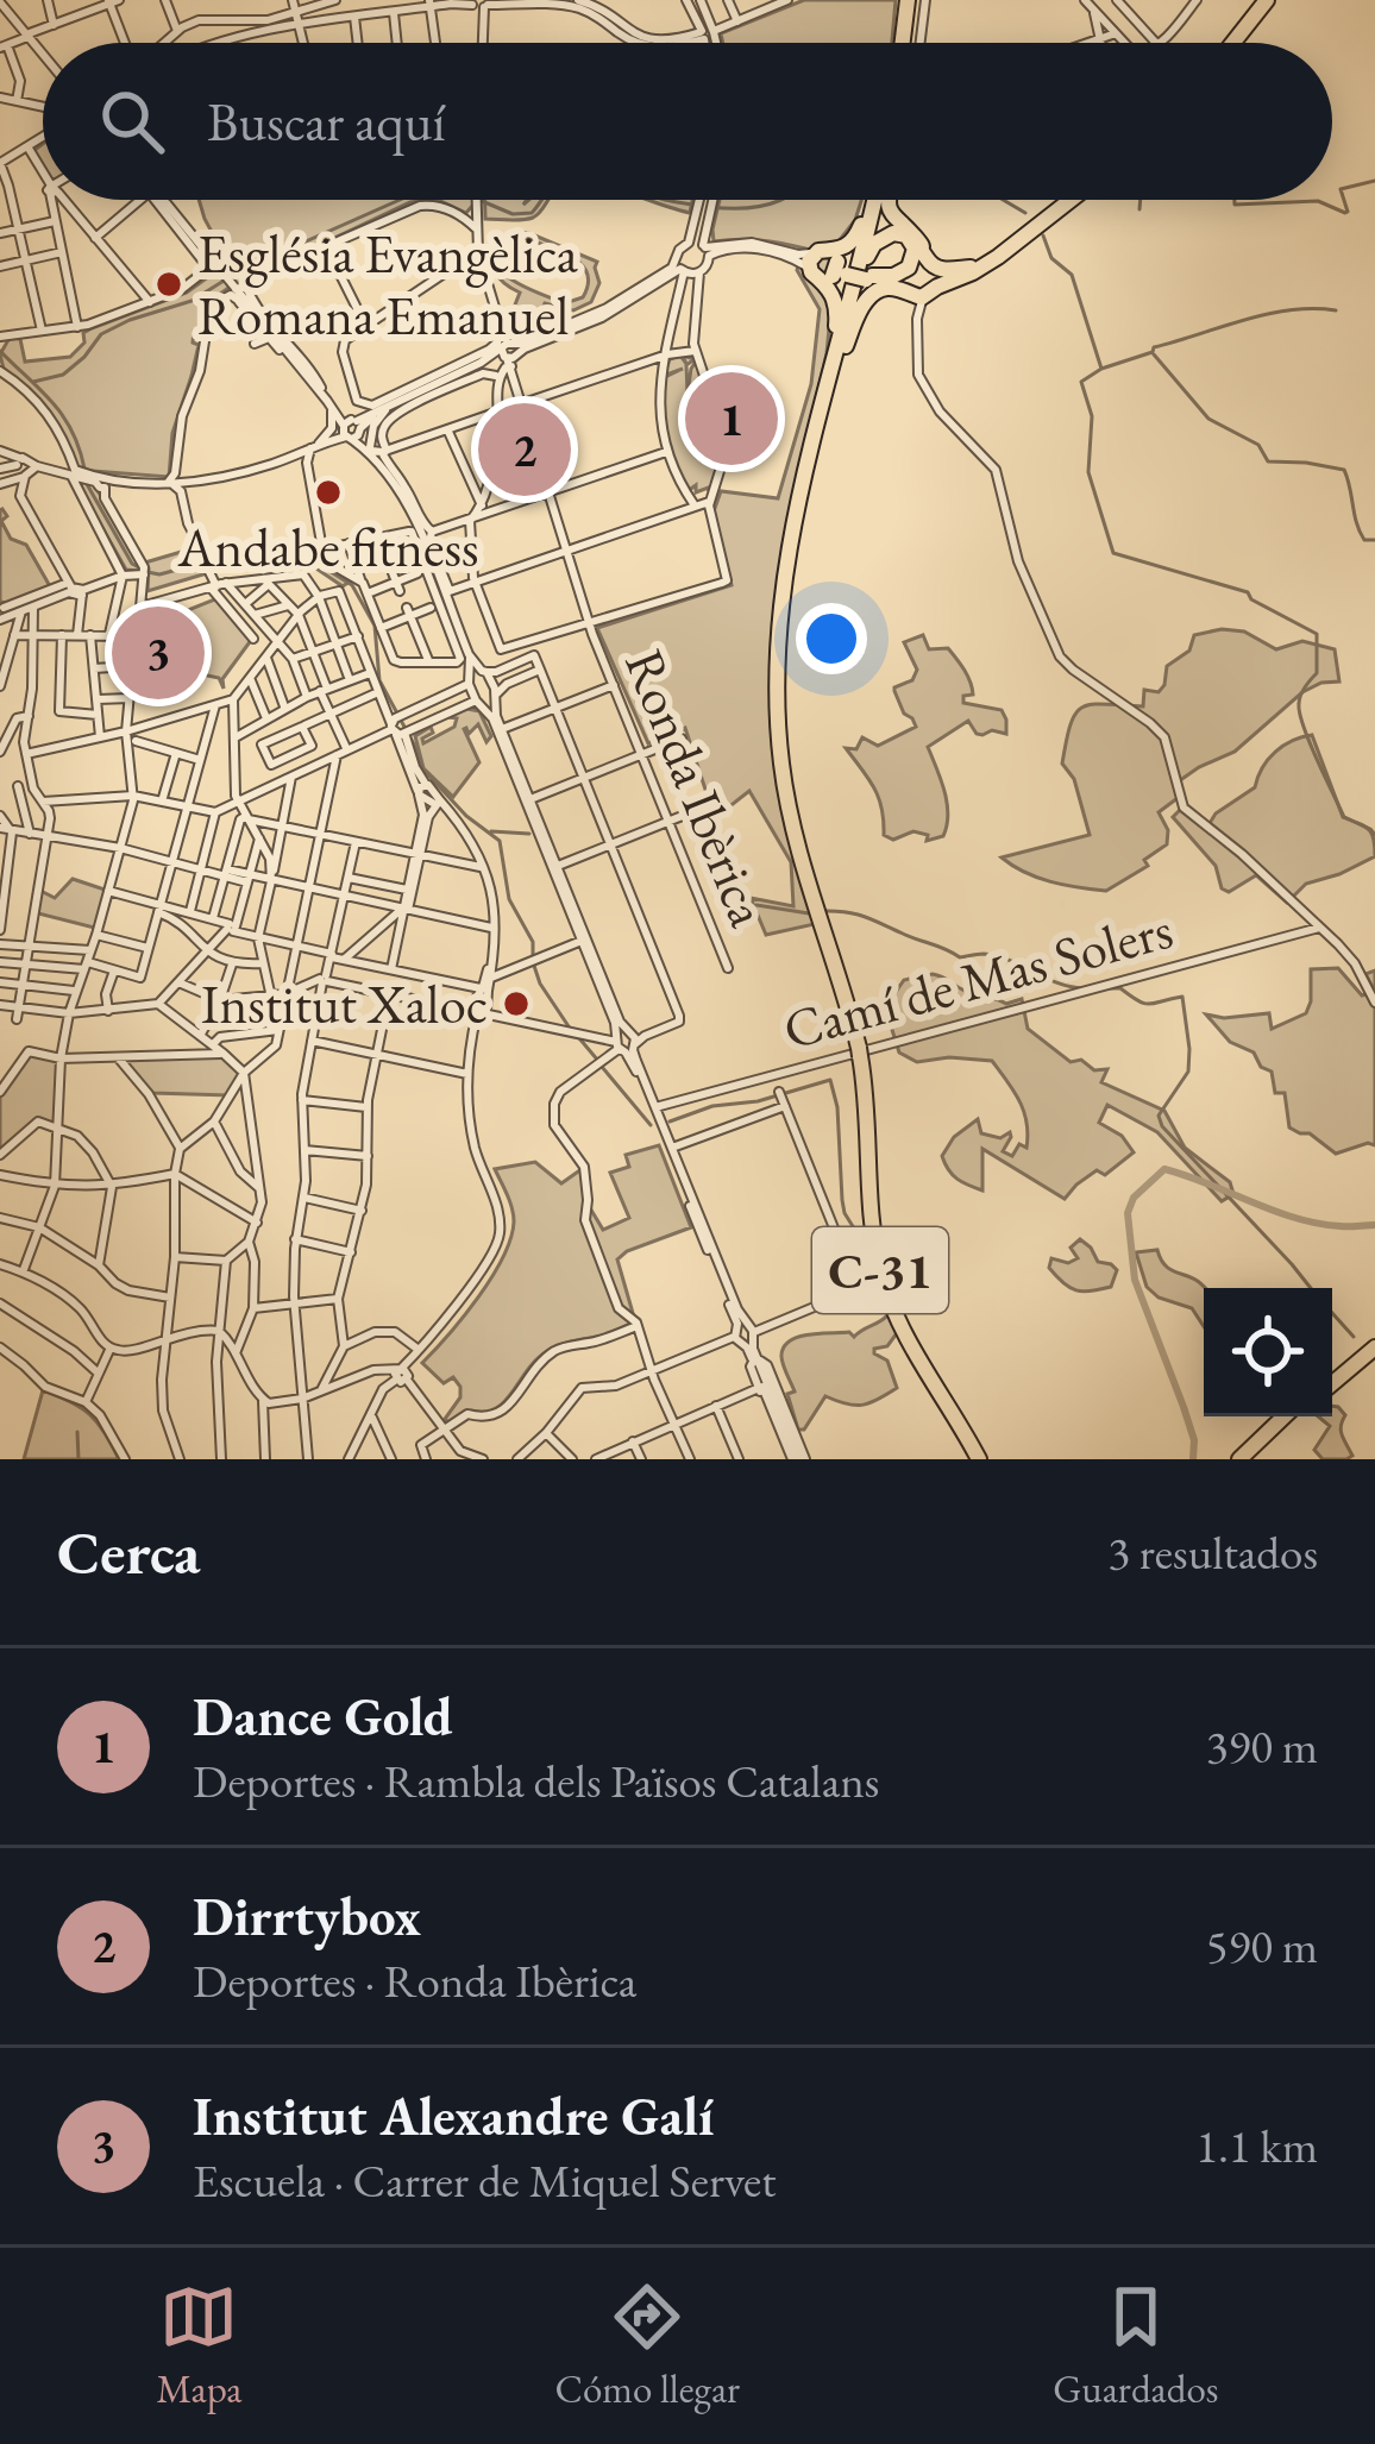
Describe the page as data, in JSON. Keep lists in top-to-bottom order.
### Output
{
  "streets": {
    "highway": ["C-31"],
    "street": ["Ronda Ibèrica", "Camí de Mas Solers"]
  },
  "places": ["Església Evangèlica Romana Emanuel", "Andabe fitness", "Institut Xaloc"],
  "page": {
    "search": "Buscar aquí",
    "pins": ["1", "2", "3"],
    "heading": ["Cerca", "3 resultados"],
    "list": [
      {
        "mark": "1",
        "name": "Dance Gold",
        "note": "Deportes · Rambla dels Països Catalans",
        "value": "390 m"
      },
      {
        "mark": "2",
        "name": "Dirrtybox",
        "note": "Deportes · Ronda Ibèrica",
        "value": "590 m"
      },
      {
        "mark": "3",
        "name": "Institut Alexandre Galí",
        "note": "Escuela · Carrer de Miquel Servet",
        "value": "1.1 km"
      }
    ],
    "nav": ["Mapa", "Cómo llegar", "Guardados"]
  }
}
